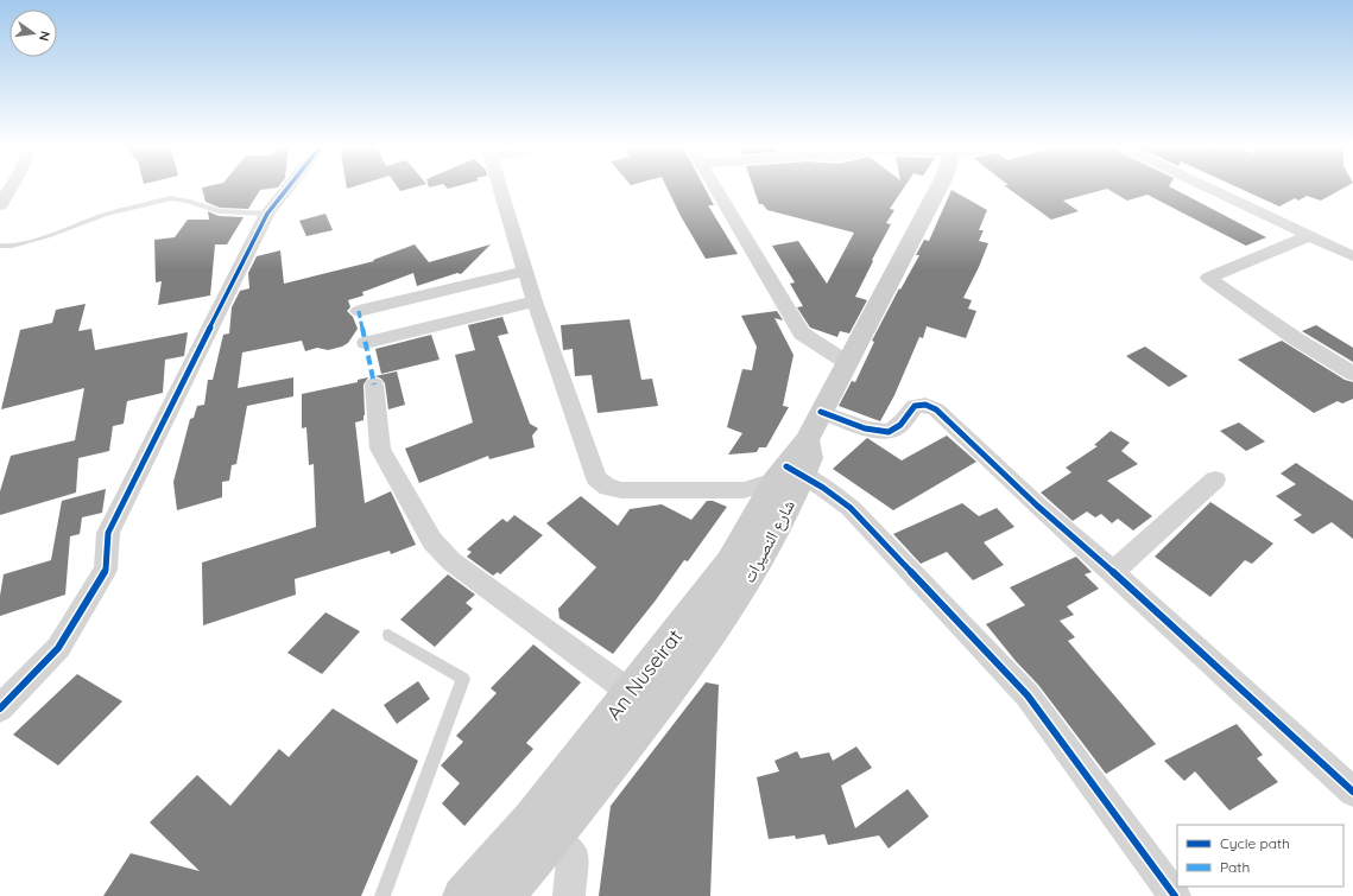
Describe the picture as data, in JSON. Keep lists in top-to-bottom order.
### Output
{
  "streets": {
    "main road": ["شارع النصيرات", "An Nuseirat"]
  },
  "crossings": [
    ["شارع النصيرات", "An Nuseirat"]
  ],
  "legend": ["Cycle path", "Path"],
  "north": "right"
}
